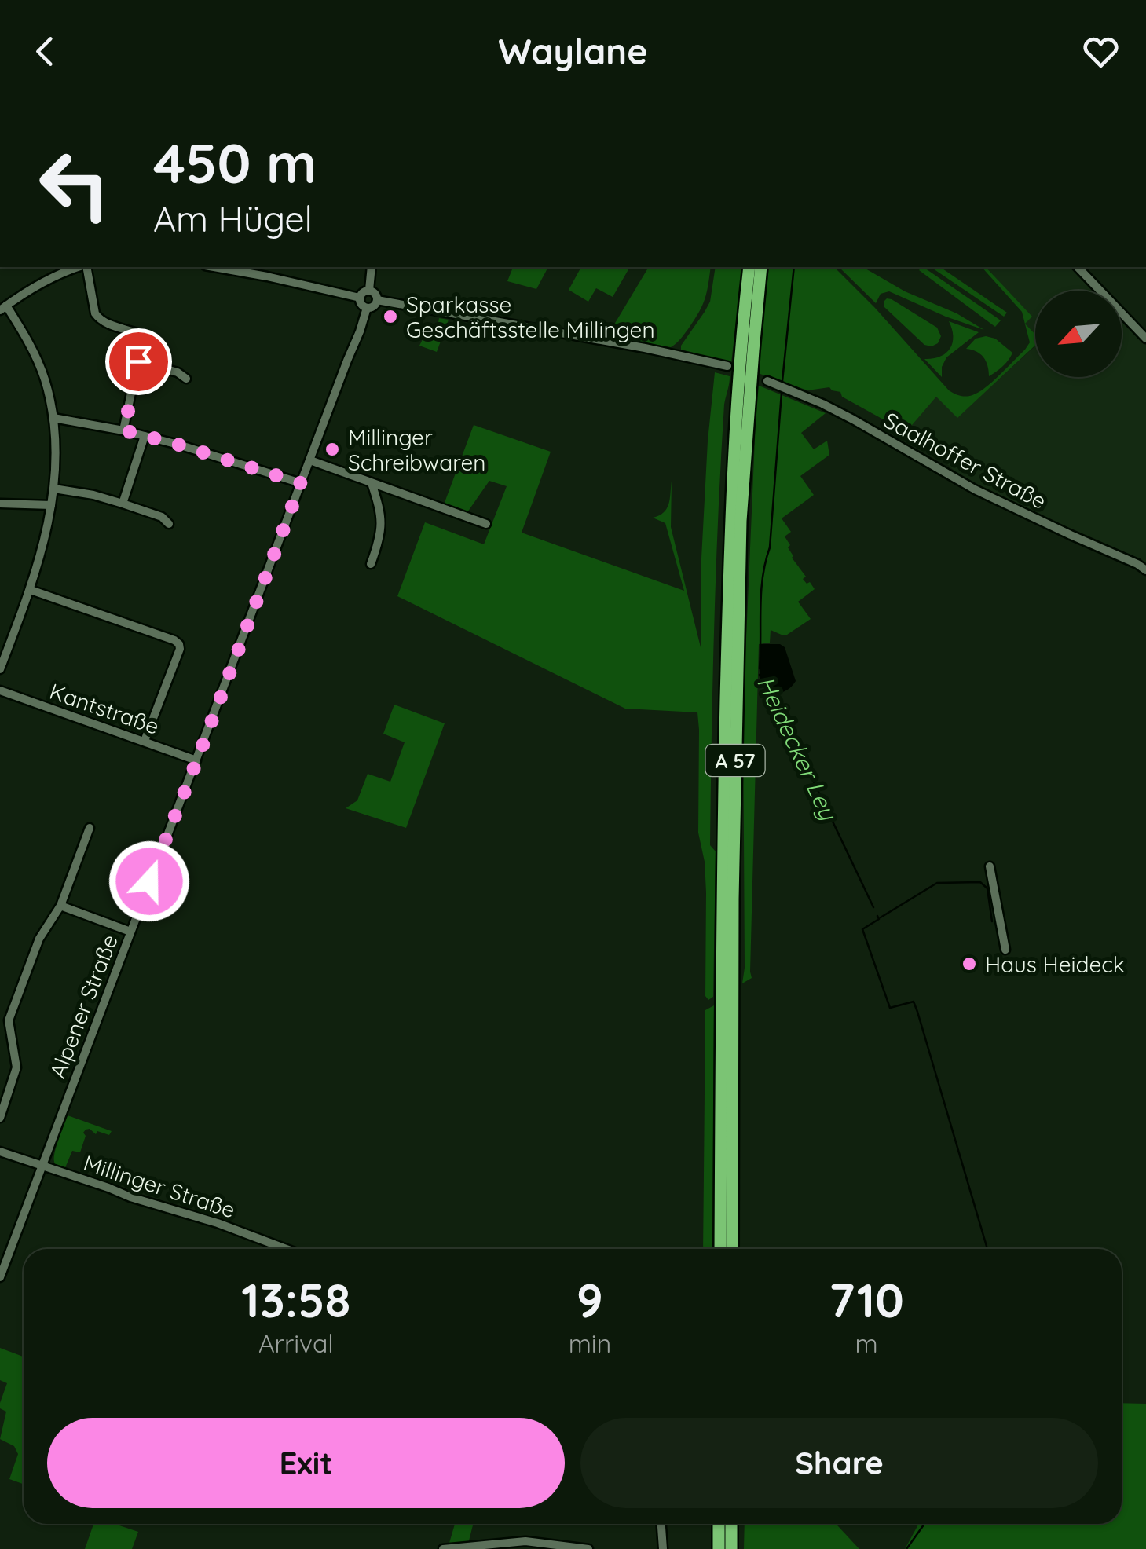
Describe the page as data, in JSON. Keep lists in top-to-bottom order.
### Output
{
  "streets": {
    "highway": ["A 57"],
    "street": [
      "Saalhoffer Straße",
      "Kantstraße",
      "Alpener Straße",
      "Millinger Straße"
    ]
  },
  "crossings": [
    ["Kantstraße", "Alpener Straße"],
    ["Alpener Straße", "Millinger Straße"]
  ],
  "water": ["Heidecker Ley"],
  "places": ["Sparkasse Geschäftsstelle Millingen", "Millinger Schreibwaren", "Haus Heideck"],
  "north": "bottom left",
  "page": {
    "header": "Waylane",
    "turn": ["450 m", "Am Hügel"],
    "eta": [
      "13:58",
      "Arrival",
      "9",
      "min",
      "710",
      "m"
    ],
    "buttons": ["Exit", "Share"]
  }
}
